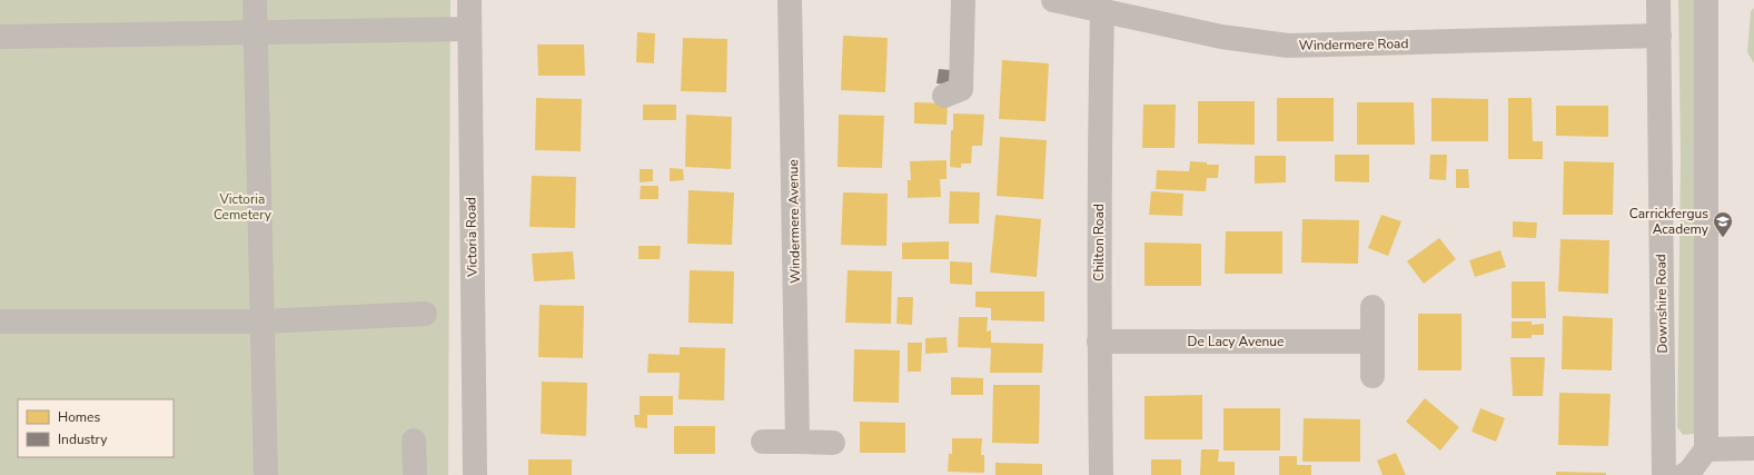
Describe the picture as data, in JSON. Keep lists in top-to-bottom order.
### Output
{
  "streets": {
    "street": [
      "Windermere Road",
      "Windermere Avenue",
      "Victoria Road",
      "Chilton Road",
      "Downshire Road",
      "De Lacy Avenue"
    ]
  },
  "crossings": [
    ["Windermere Road", "Chilton Road"],
    ["Windermere Road", "Downshire Road"],
    ["Chilton Road", "De Lacy Avenue"]
  ],
  "parks": ["Victoria Cemetery"],
  "places": {
    "school or university": ["Carrickfergus Academy"]
  },
  "legend": ["Homes", "Industry"]
}
